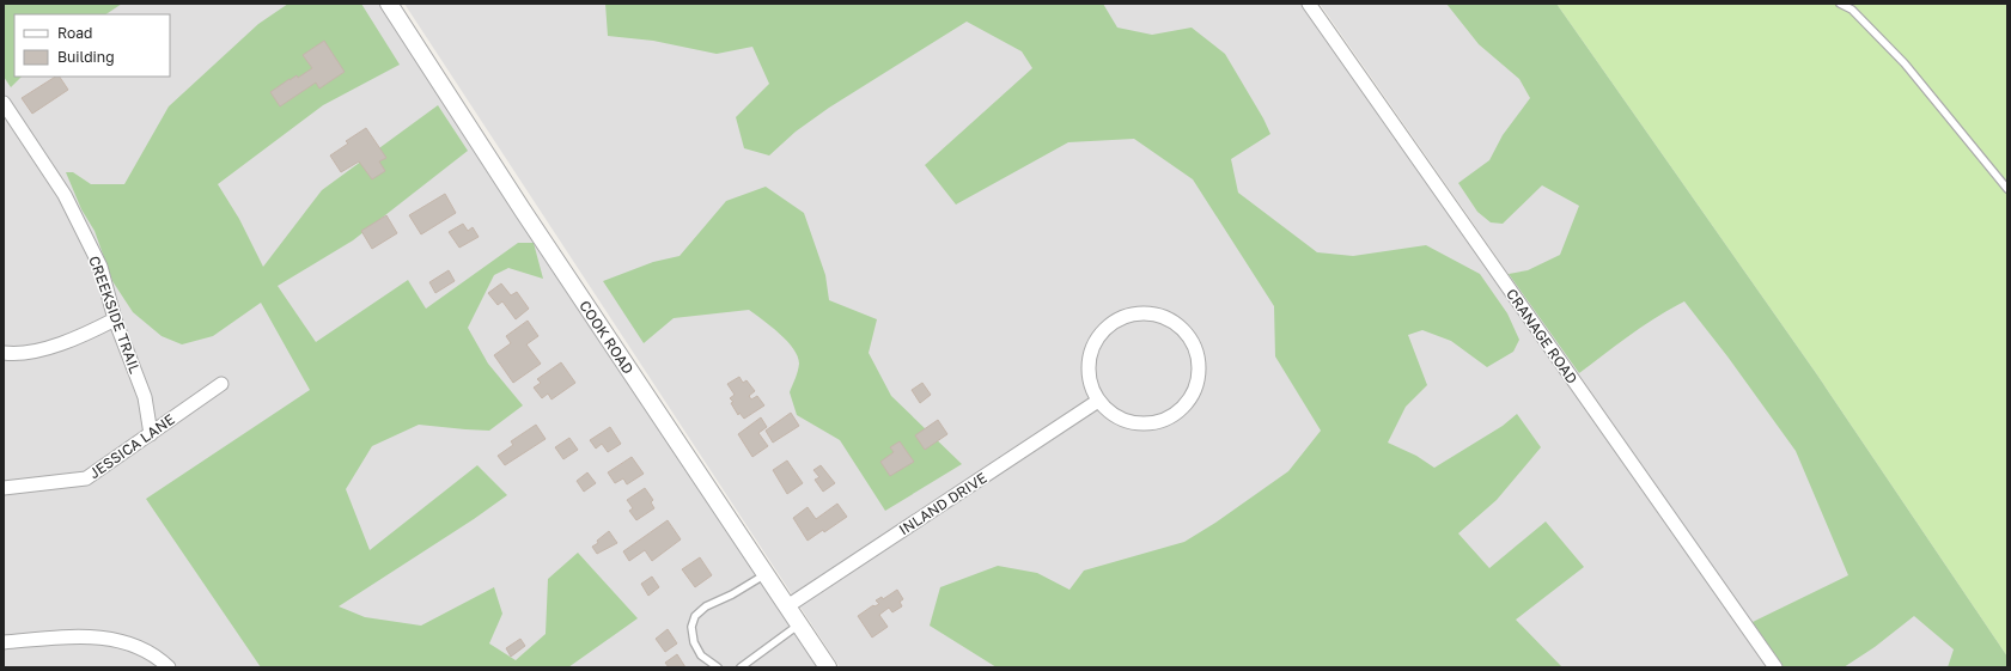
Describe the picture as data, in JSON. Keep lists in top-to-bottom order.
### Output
{
  "streets": {
    "street": [
      "CREEKSIDE TRAIL",
      "COOK ROAD",
      "CRANAGE ROAD",
      "JESSICA LANE",
      "INLAND DRIVE"
    ]
  },
  "crossings": [
    ["CREEKSIDE TRAIL", "JESSICA LANE"],
    ["COOK ROAD", "INLAND DRIVE"]
  ],
  "legend": ["Road", "Building"]
}
